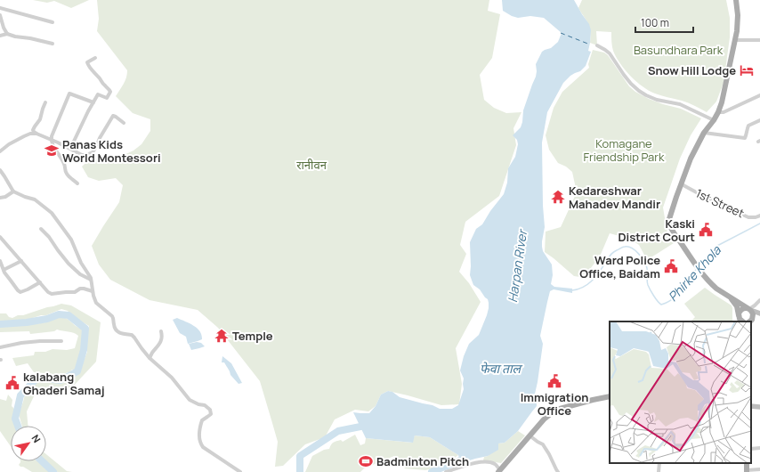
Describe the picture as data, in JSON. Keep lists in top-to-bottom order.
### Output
{
  "streets": {
    "street": ["1st Street"]
  },
  "water": ["Harpan River", "Phirke Khola", "फेवा ताल"],
  "parks": ["Basundhara Park", "Komagane Friendship Park", "रानीवन"],
  "places": {
    "hotel": ["Snow Hill Lodge"],
    "school or university": ["Panas Kids World Montessori"],
    "temple": ["Kedareshwar Mahadev Mandir", "Temple"],
    "public building": [
      "Kaski District Court",
      "Ward Police Office, Baidam",
      "Immigration Office",
      "kalabang Ghaderi Samaj"
    ],
    "sports": ["Badminton Pitch"]
  },
  "scale_bar": "100 m",
  "north": "top right"
}
